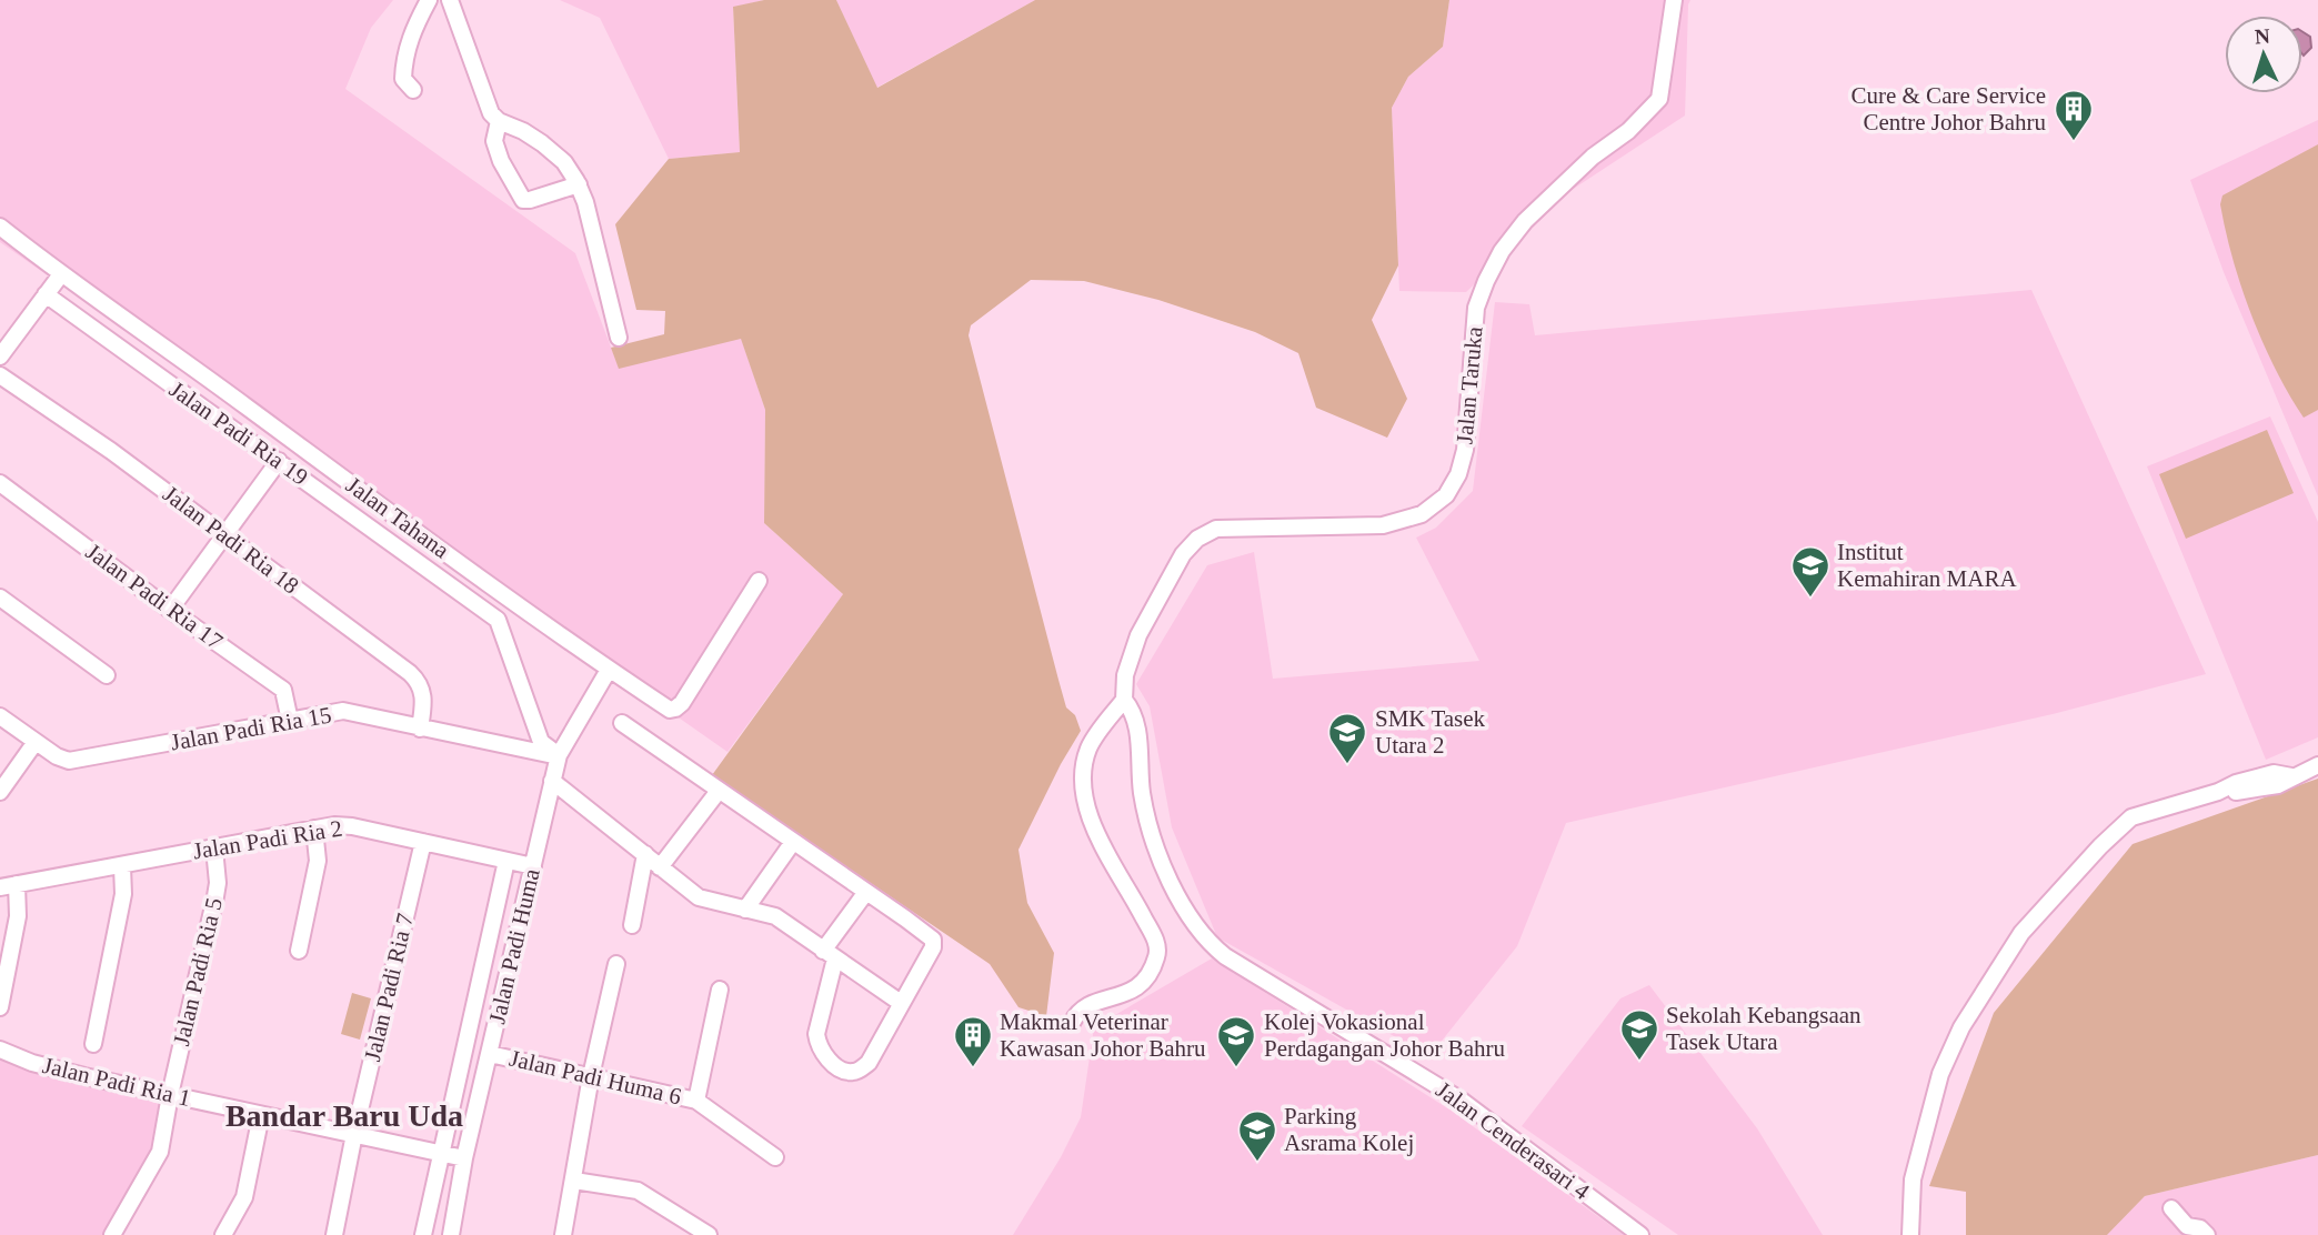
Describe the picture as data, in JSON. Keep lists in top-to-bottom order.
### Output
{
  "streets": {
    "street": [
      "Jalan Taruka",
      "Jalan Padi Ria 19",
      "Jalan Tahana",
      "Jalan Padi Ria 18",
      "Jalan Padi Ria 17",
      "Jalan Padi Ria 15",
      "Jalan Padi Ria 2",
      "Jalan Padi Huma",
      "Jalan Padi Ria 5",
      "Jalan Padi Ria 7",
      "Jalan Padi Huma 6",
      "Jalan Padi Ria 1",
      "Jalan Cenderasari 4"
    ]
  },
  "crossings": [
    ["Jalan Taruka", "Jalan Cenderasari 4"],
    ["Jalan Padi Ria 19", "Jalan Padi Ria 15"],
    ["Jalan Padi Ria 19", "Jalan Padi Huma"],
    ["Jalan Tahana", "Jalan Padi Huma"],
    ["Jalan Padi Ria 18", "Jalan Padi Ria 15"],
    ["Jalan Padi Ria 17", "Jalan Padi Ria 15"],
    ["Jalan Padi Ria 15", "Jalan Padi Huma"],
    ["Jalan Padi Ria 2", "Jalan Padi Huma"],
    ["Jalan Padi Ria 2", "Jalan Padi Ria 5"],
    ["Jalan Padi Ria 2", "Jalan Padi Ria 7"],
    ["Jalan Padi Huma", "Jalan Padi Huma 6"],
    ["Jalan Padi Huma", "Jalan Padi Ria 1"],
    ["Jalan Padi Ria 5", "Jalan Padi Ria 1"],
    ["Jalan Padi Ria 7", "Jalan Padi Ria 1"]
  ],
  "districts": ["Bandar Baru Uda"],
  "places": {
    "building": ["Cure & Care Service Centre Johor Bahru", "Makmal Veterinar Kawasan Johor Bahru"],
    "school or university": [
      "Institut Kemahiran MARA",
      "SMK Tasek Utara 2",
      "Sekolah Kebangsaan Tasek Utara",
      "Kolej Vokasional Perdagangan Johor Bahru",
      "Parking Asrama Kolej"
    ]
  },
  "north": "top"
}
